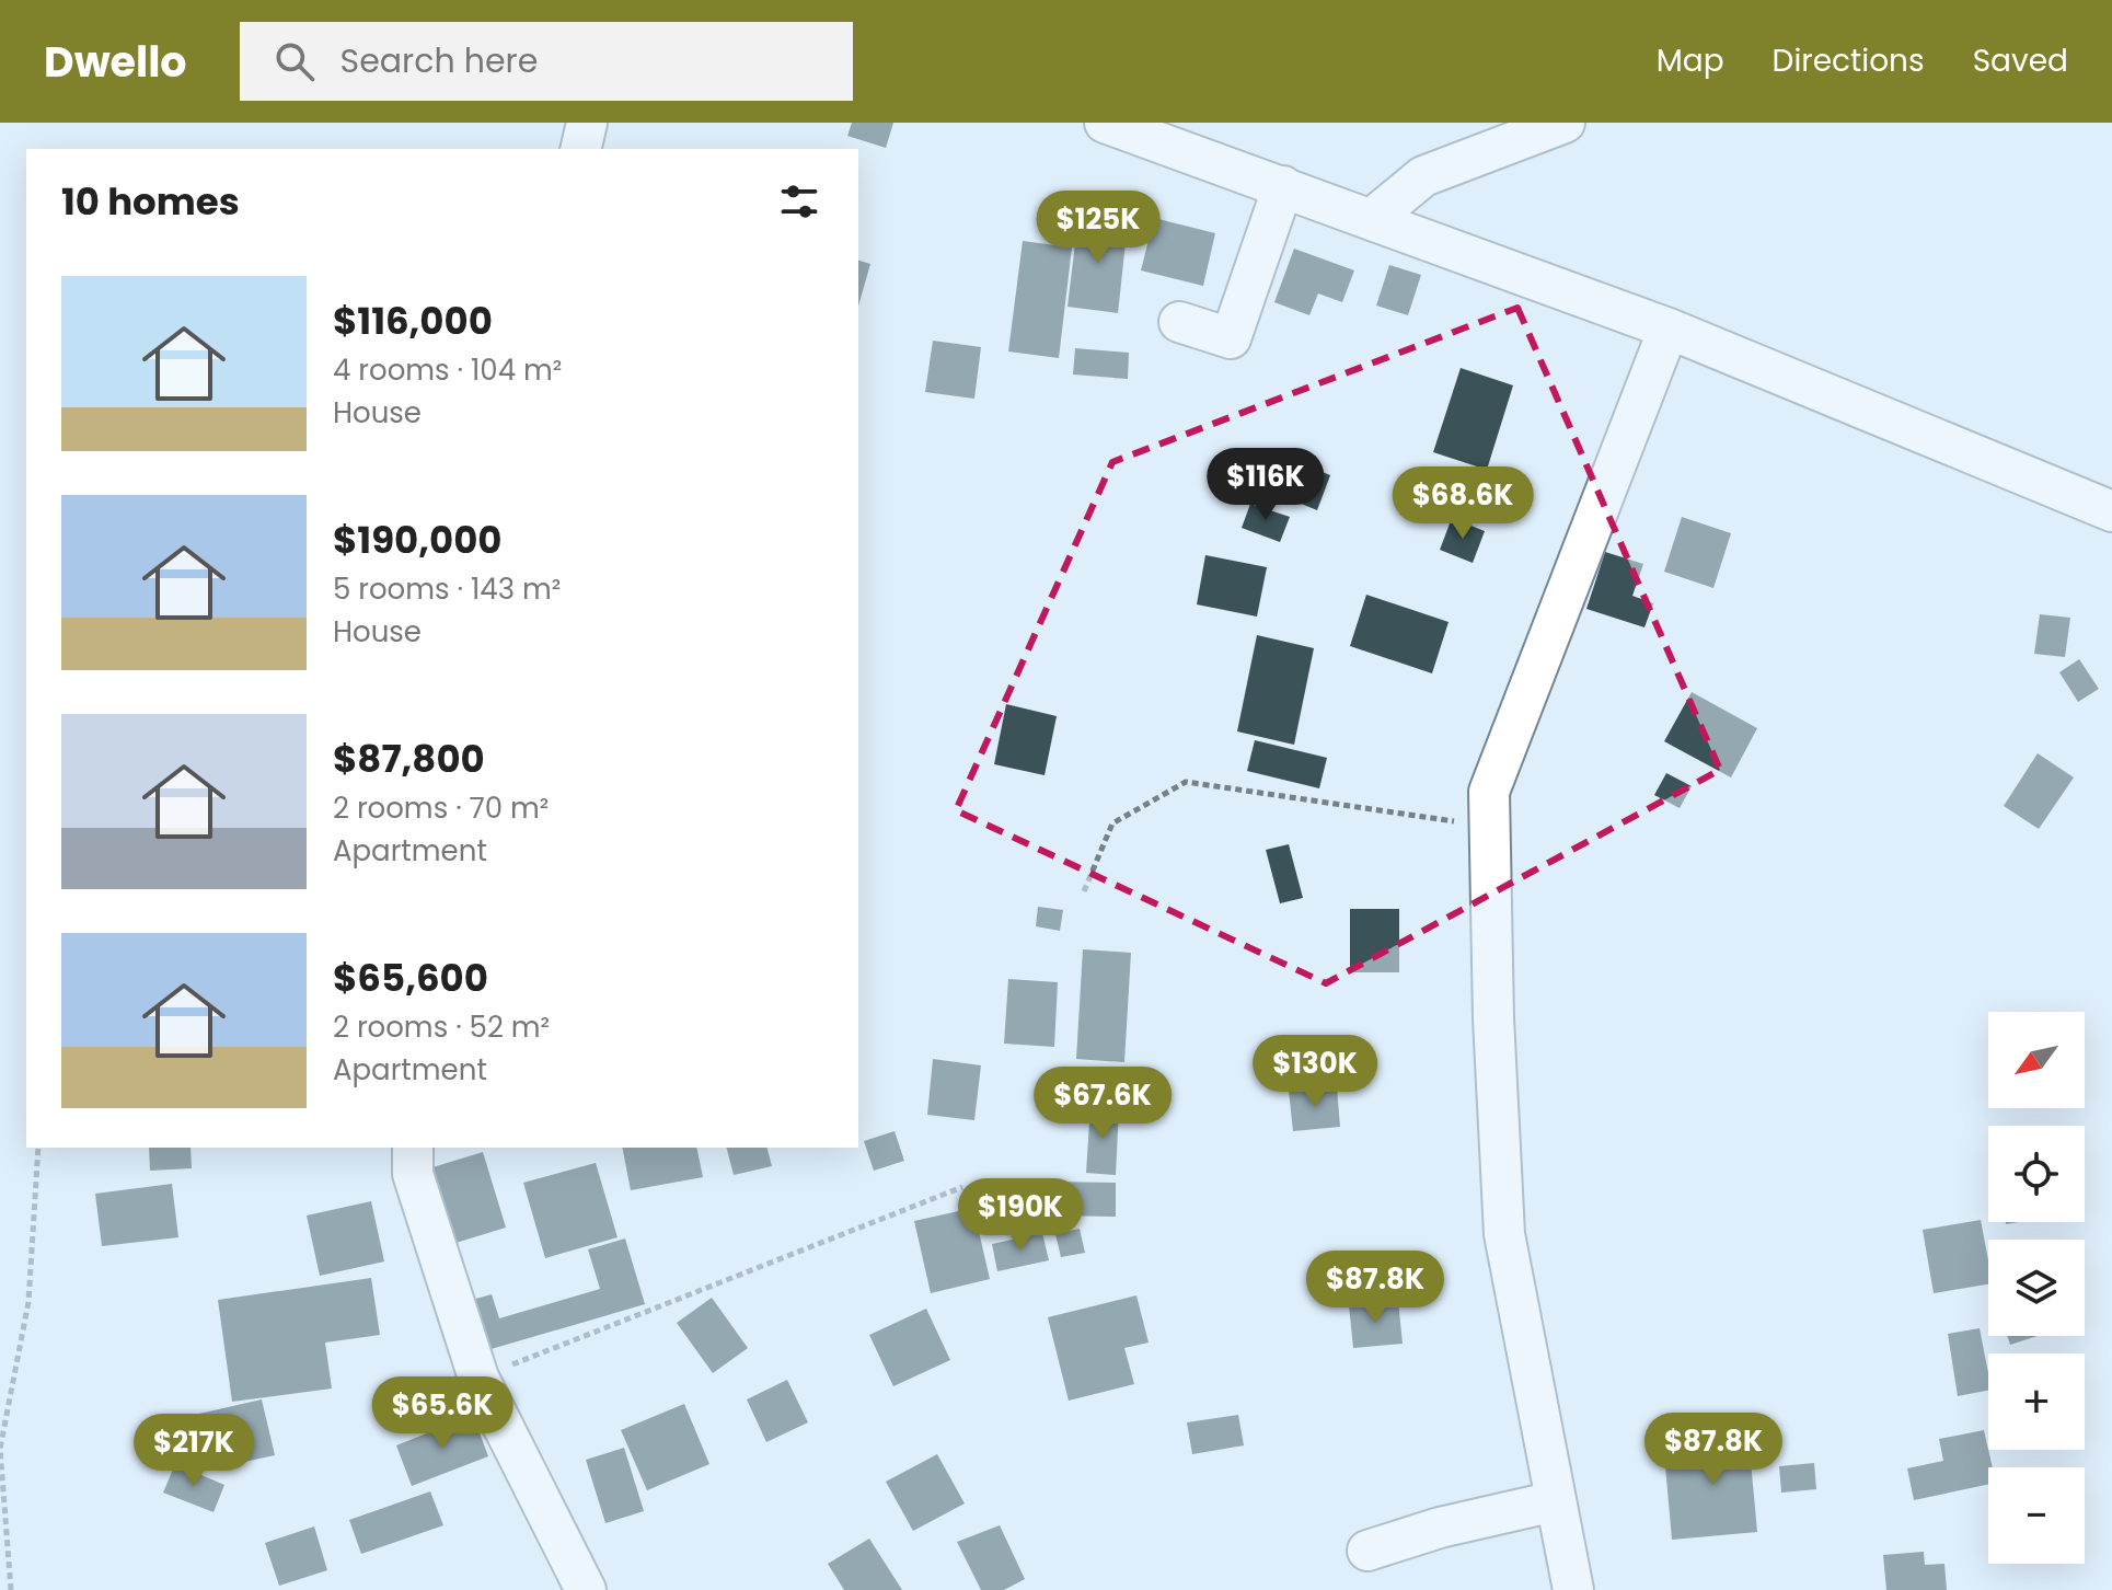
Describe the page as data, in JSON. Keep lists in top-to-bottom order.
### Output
{
  "north": "bottom left",
  "page": {
    "header": "Dwello",
    "search": "Search here",
    "nav": ["Map", "Directions", "Saved"],
    "heading": "10 homes",
    "price": [
      "$125K",
      "$116K",
      "$68.6K",
      "$130K",
      "$67.6K",
      "$190K",
      "$87.8K",
      "$65.6K",
      "$87.8K",
      "$217K"
    ],
    "list": [
      {
        "name": "$116,000",
        "note": "4 rooms · 104 m² · House"
      },
      {
        "name": "$190,000",
        "note": "5 rooms · 143 m² · House"
      },
      {
        "name": "$87,800",
        "note": "2 rooms · 70 m² · Apartment"
      },
      {
        "name": "$65,600",
        "note": "2 rooms · 52 m² · Apartment"
      }
    ],
    "map_buttons": ["+", "−"]
  }
}
